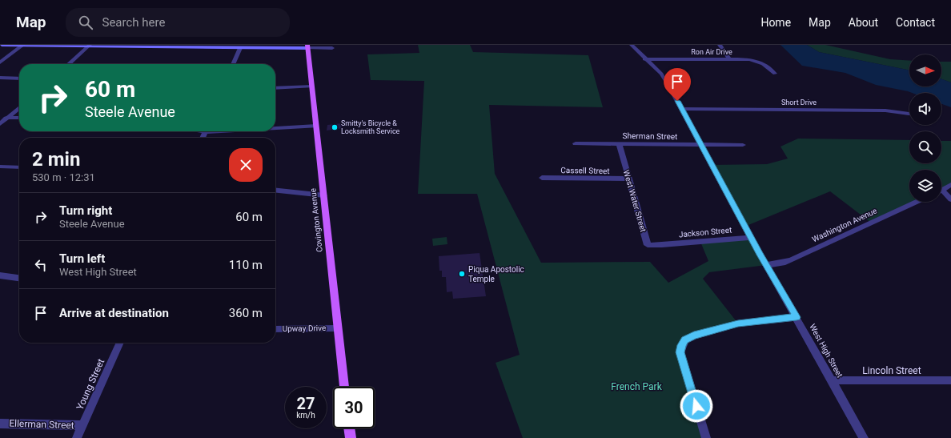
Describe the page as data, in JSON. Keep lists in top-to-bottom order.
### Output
{
  "streets": {
    "main road": ["Covington Avenue"],
    "street": [
      "Ron Air Drive",
      "Short Drive",
      "Sherman Street",
      "Cassell Street",
      "West Water Street",
      "Washington Avenue",
      "Jackson Street",
      "Upway Drive",
      "West High Street",
      "Lincoln Street",
      "Young Street",
      "Ellerman Street"
    ]
  },
  "crossings": [
    ["Ron Air Drive", "West High Street"],
    ["Short Drive", "West High Street"],
    ["Sherman Street", "West Water Street"],
    ["Sherman Street", "West High Street"],
    ["Cassell Street", "West Water Street"],
    ["West Water Street", "Jackson Street"],
    ["Covington Avenue", "Upway Drive"],
    ["Washington Avenue", "West High Street"],
    ["Jackson Street", "West High Street"],
    ["West High Street", "Lincoln Street"],
    ["Young Street", "Ellerman Street"]
  ],
  "parks": ["French Park"],
  "places": ["Smitty's Bicycle & Locksmith Service", "Piqua Apostolic Temple"],
  "north": "right",
  "page": {
    "header": "Map",
    "search": "Search here",
    "nav": [
      "Home",
      "Map",
      "About",
      "Contact"
    ],
    "turn": ["60 m", "Steele Avenue"],
    "heading": ["2 min", "530 m · 12:31"],
    "list": [
      {
        "name": "Turn right",
        "note": "Steele Avenue",
        "value": "60 m"
      },
      {
        "name": "Turn left",
        "note": "West High Street",
        "value": "110 m"
      },
      {
        "name": "Arrive at destination",
        "value": "360 m"
      }
    ],
    "speed": "27 km/h",
    "limit": "30"
  }
}
